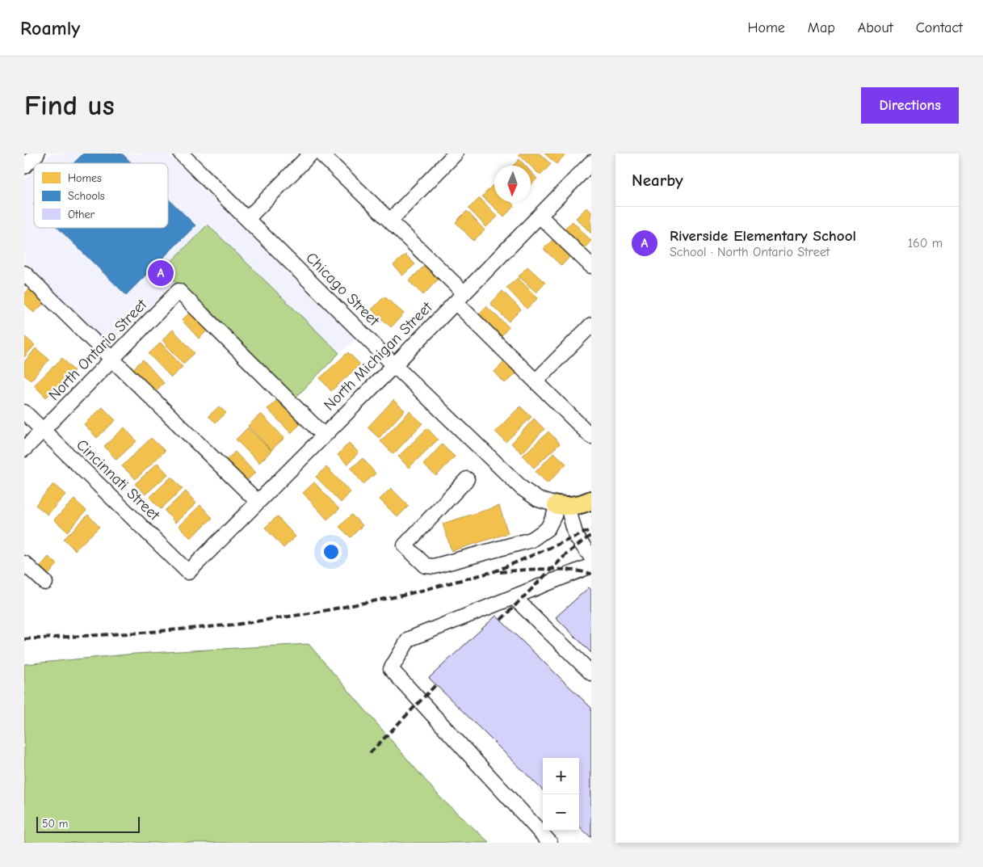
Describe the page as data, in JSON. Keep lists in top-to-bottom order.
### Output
{
  "streets": {
    "street": [
      "Chicago Street",
      "North Ontario Street",
      "North Michigan Street",
      "Cincinnati Street"
    ]
  },
  "crossings": [
    ["Chicago Street", "North Michigan Street"],
    ["North Ontario Street", "North Michigan Street"],
    ["North Ontario Street", "Cincinnati Street"],
    ["North Michigan Street", "Cincinnati Street"]
  ],
  "legend": ["Homes", "Schools", "Other"],
  "scale_bar": "50 m",
  "north": "bottom",
  "page": {
    "header": "Roamly",
    "nav": [
      "Home",
      "Map",
      "About",
      "Contact"
    ],
    "buttons": "Directions",
    "title": "Find us",
    "heading": "Nearby",
    "list": [
      {
        "mark": "A",
        "name": "Riverside Elementary School",
        "note": "School · North Ontario Street",
        "value": "160 m"
      }
    ],
    "pins": "A",
    "map_buttons": ["+", "−"],
    "scale": "50 m"
  }
}
